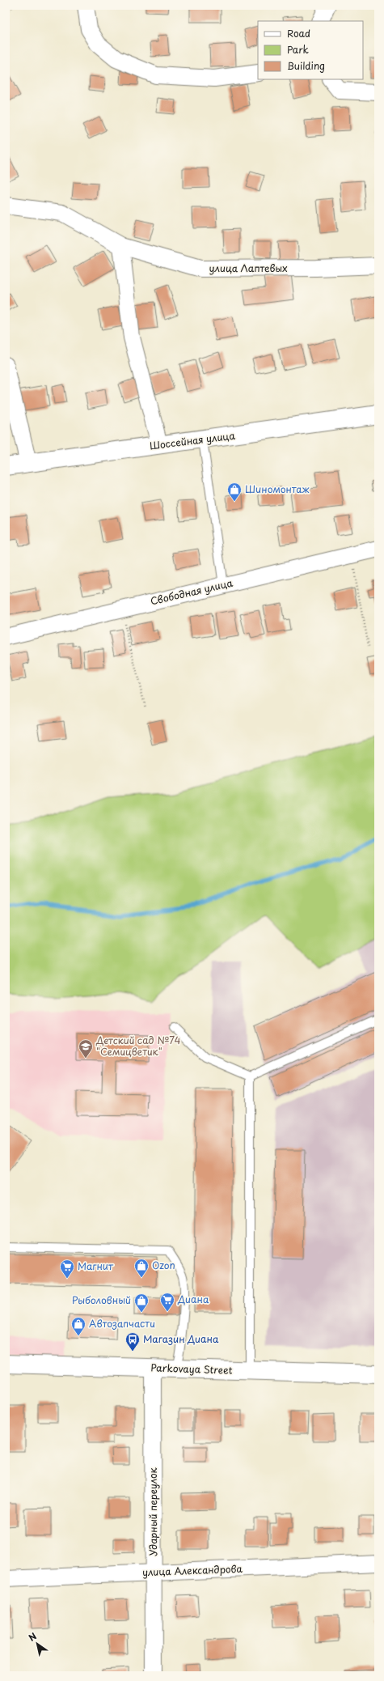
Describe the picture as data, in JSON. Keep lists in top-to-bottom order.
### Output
{
  "streets": {
    "main road": ["Шоссейная улица", "Parkovaya Street"],
    "street": [
      "улица Лаптевых",
      "Свободная улица",
      "Ударный переулок",
      "улица Александрова"
    ]
  },
  "crossings": [
    ["Parkovaya Street", "Ударный переулок"],
    ["Ударный переулок", "улица Александрова"]
  ],
  "places": {
    "shop": [
      "Шиномонтаж",
      "Ozon",
      "Рыболовный",
      "Автозапчасти"
    ],
    "school or university": ["Детский сад №74 \"Семицветик\""],
    "supermarket": ["Магнит", "Диана"],
    "bus stop": ["Магазин Диана"]
  },
  "legend": ["Road", "Park", "Building"],
  "north": "top left"
}
